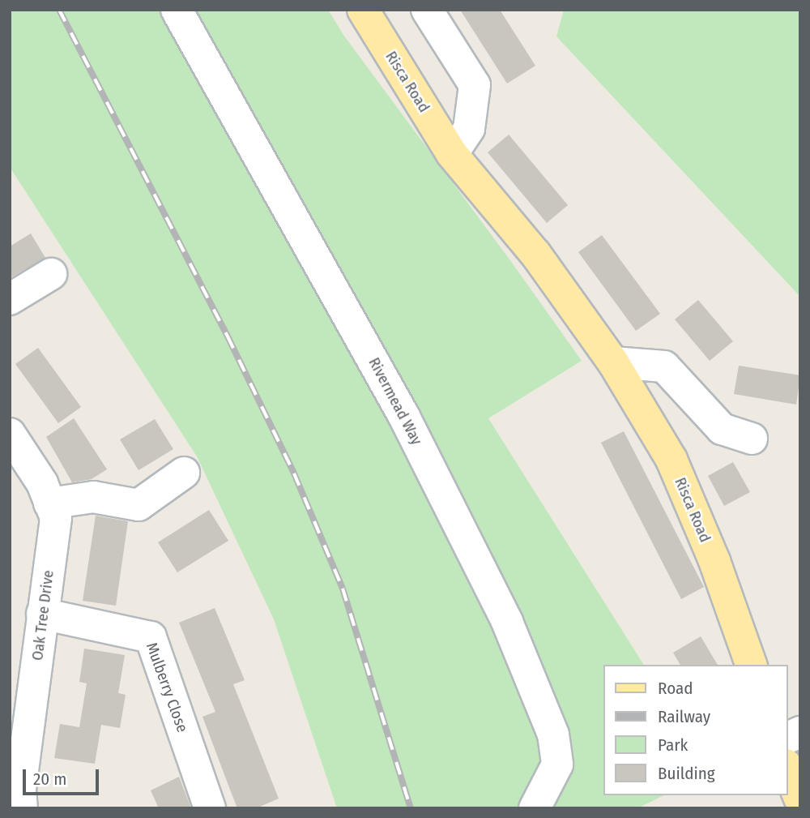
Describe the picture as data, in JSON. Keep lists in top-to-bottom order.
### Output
{
  "streets": {
    "main road": ["Risca Road"],
    "street": ["Rivermead Way", "Oak Tree Drive", "Mulberry Close"]
  },
  "crossings": [
    ["Oak Tree Drive", "Mulberry Close"]
  ],
  "legend": [
    "Road",
    "Railway",
    "Park",
    "Building"
  ],
  "scale_bar": "20 m"
}
